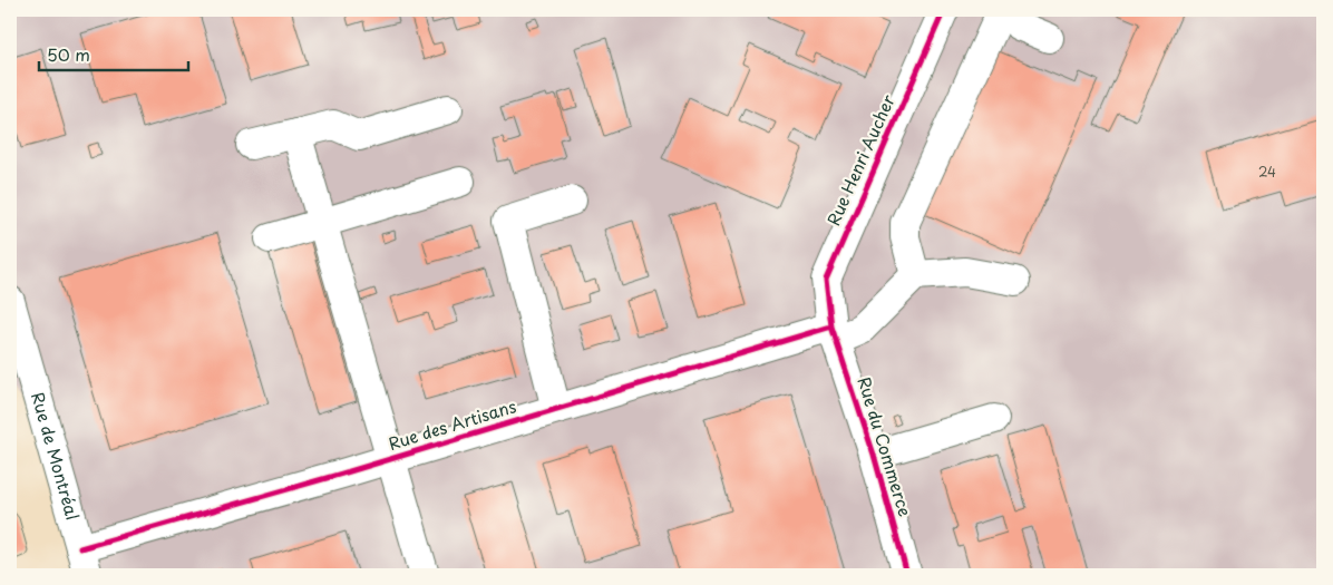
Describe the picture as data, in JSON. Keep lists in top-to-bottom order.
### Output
{
  "streets": {
    "street": [
      "Rue Henri Aucher",
      "Rue des Artisans",
      "Rue du Commerce",
      "Rue de Montréal"
    ]
  },
  "crossings": [
    ["Rue Henri Aucher", "Rue des Artisans"],
    ["Rue Henri Aucher", "Rue du Commerce"],
    ["Rue des Artisans", "Rue du Commerce"],
    ["Rue des Artisans", "Rue de Montréal"]
  ],
  "house_numbers": ["24"],
  "scale_bar": "50 m"
}
